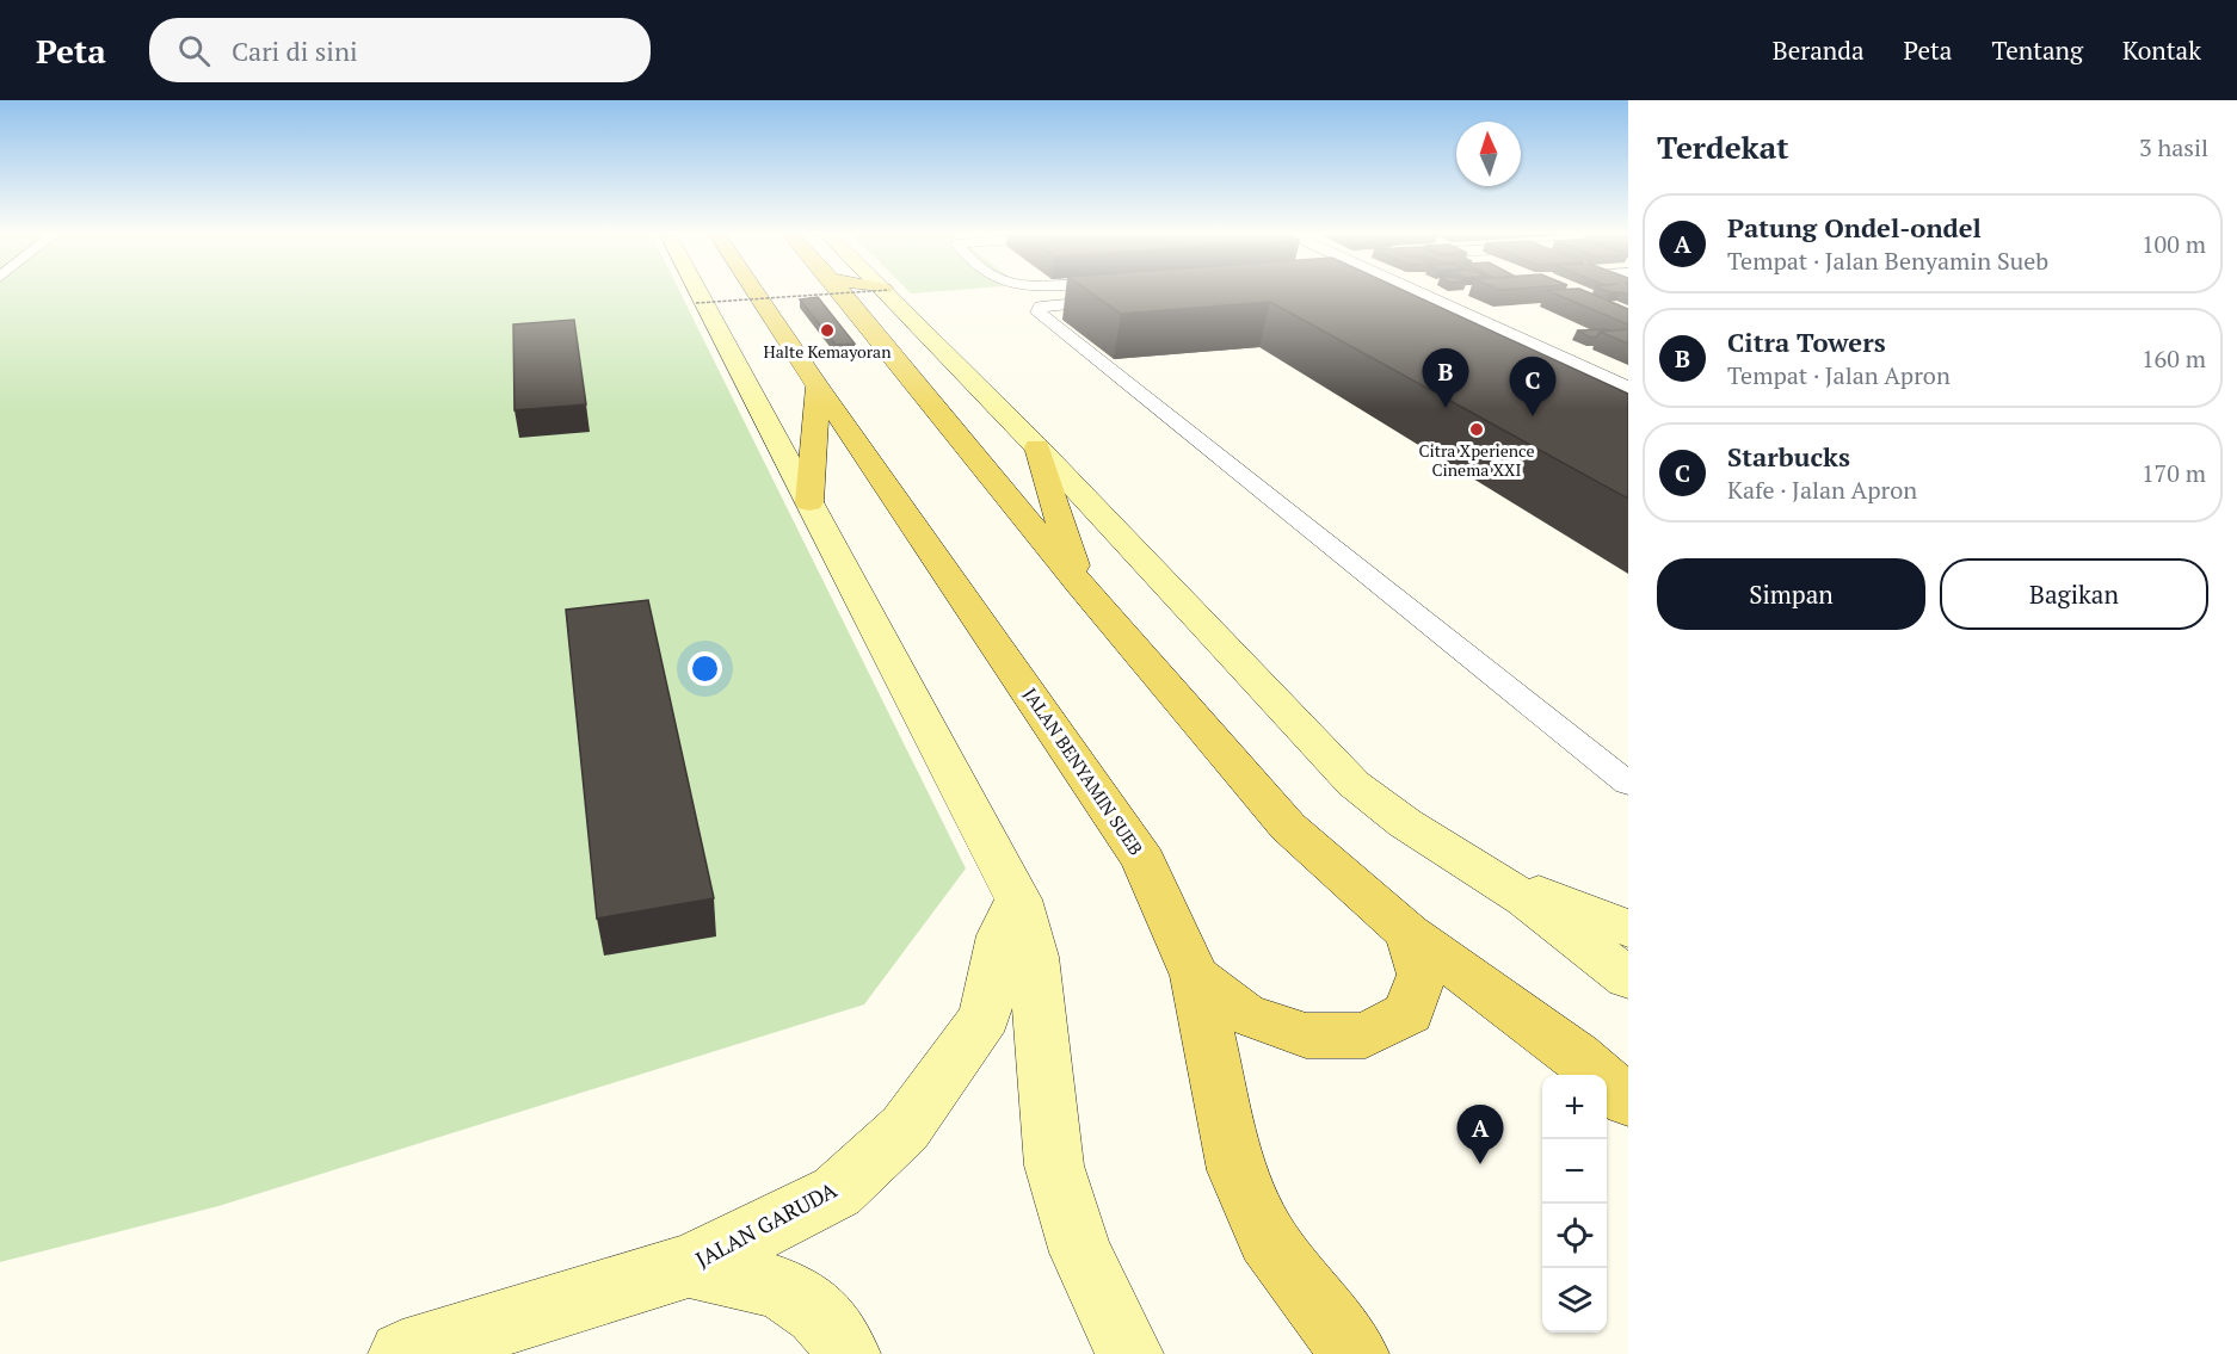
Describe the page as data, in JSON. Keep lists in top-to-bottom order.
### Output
{
  "streets": {
    "main road": ["JALAN BENYAMIN SUEB", "JALAN GARUDA"]
  },
  "places": ["Halte Kemayoran", "Citra Xperience Cinema XXI"],
  "north": "top",
  "page": {
    "header": "Peta",
    "search": "Cari di sini",
    "nav": [
      "Beranda",
      "Peta",
      "Tentang",
      "Kontak"
    ],
    "heading": ["Terdekat", "3 hasil"],
    "list": [
      {
        "mark": "A",
        "name": "Patung Ondel-ondel",
        "note": "Tempat · Jalan Benyamin Sueb",
        "value": "100 m"
      },
      {
        "mark": "B",
        "name": "Citra Towers",
        "note": "Tempat · Jalan Apron",
        "value": "160 m"
      },
      {
        "mark": "C",
        "name": "Starbucks",
        "note": "Kafe · Jalan Apron",
        "value": "170 m"
      }
    ],
    "pins": ["B", "C", "A"],
    "buttons": ["Simpan", "Bagikan"],
    "map_buttons": ["+", "−"]
  }
}
